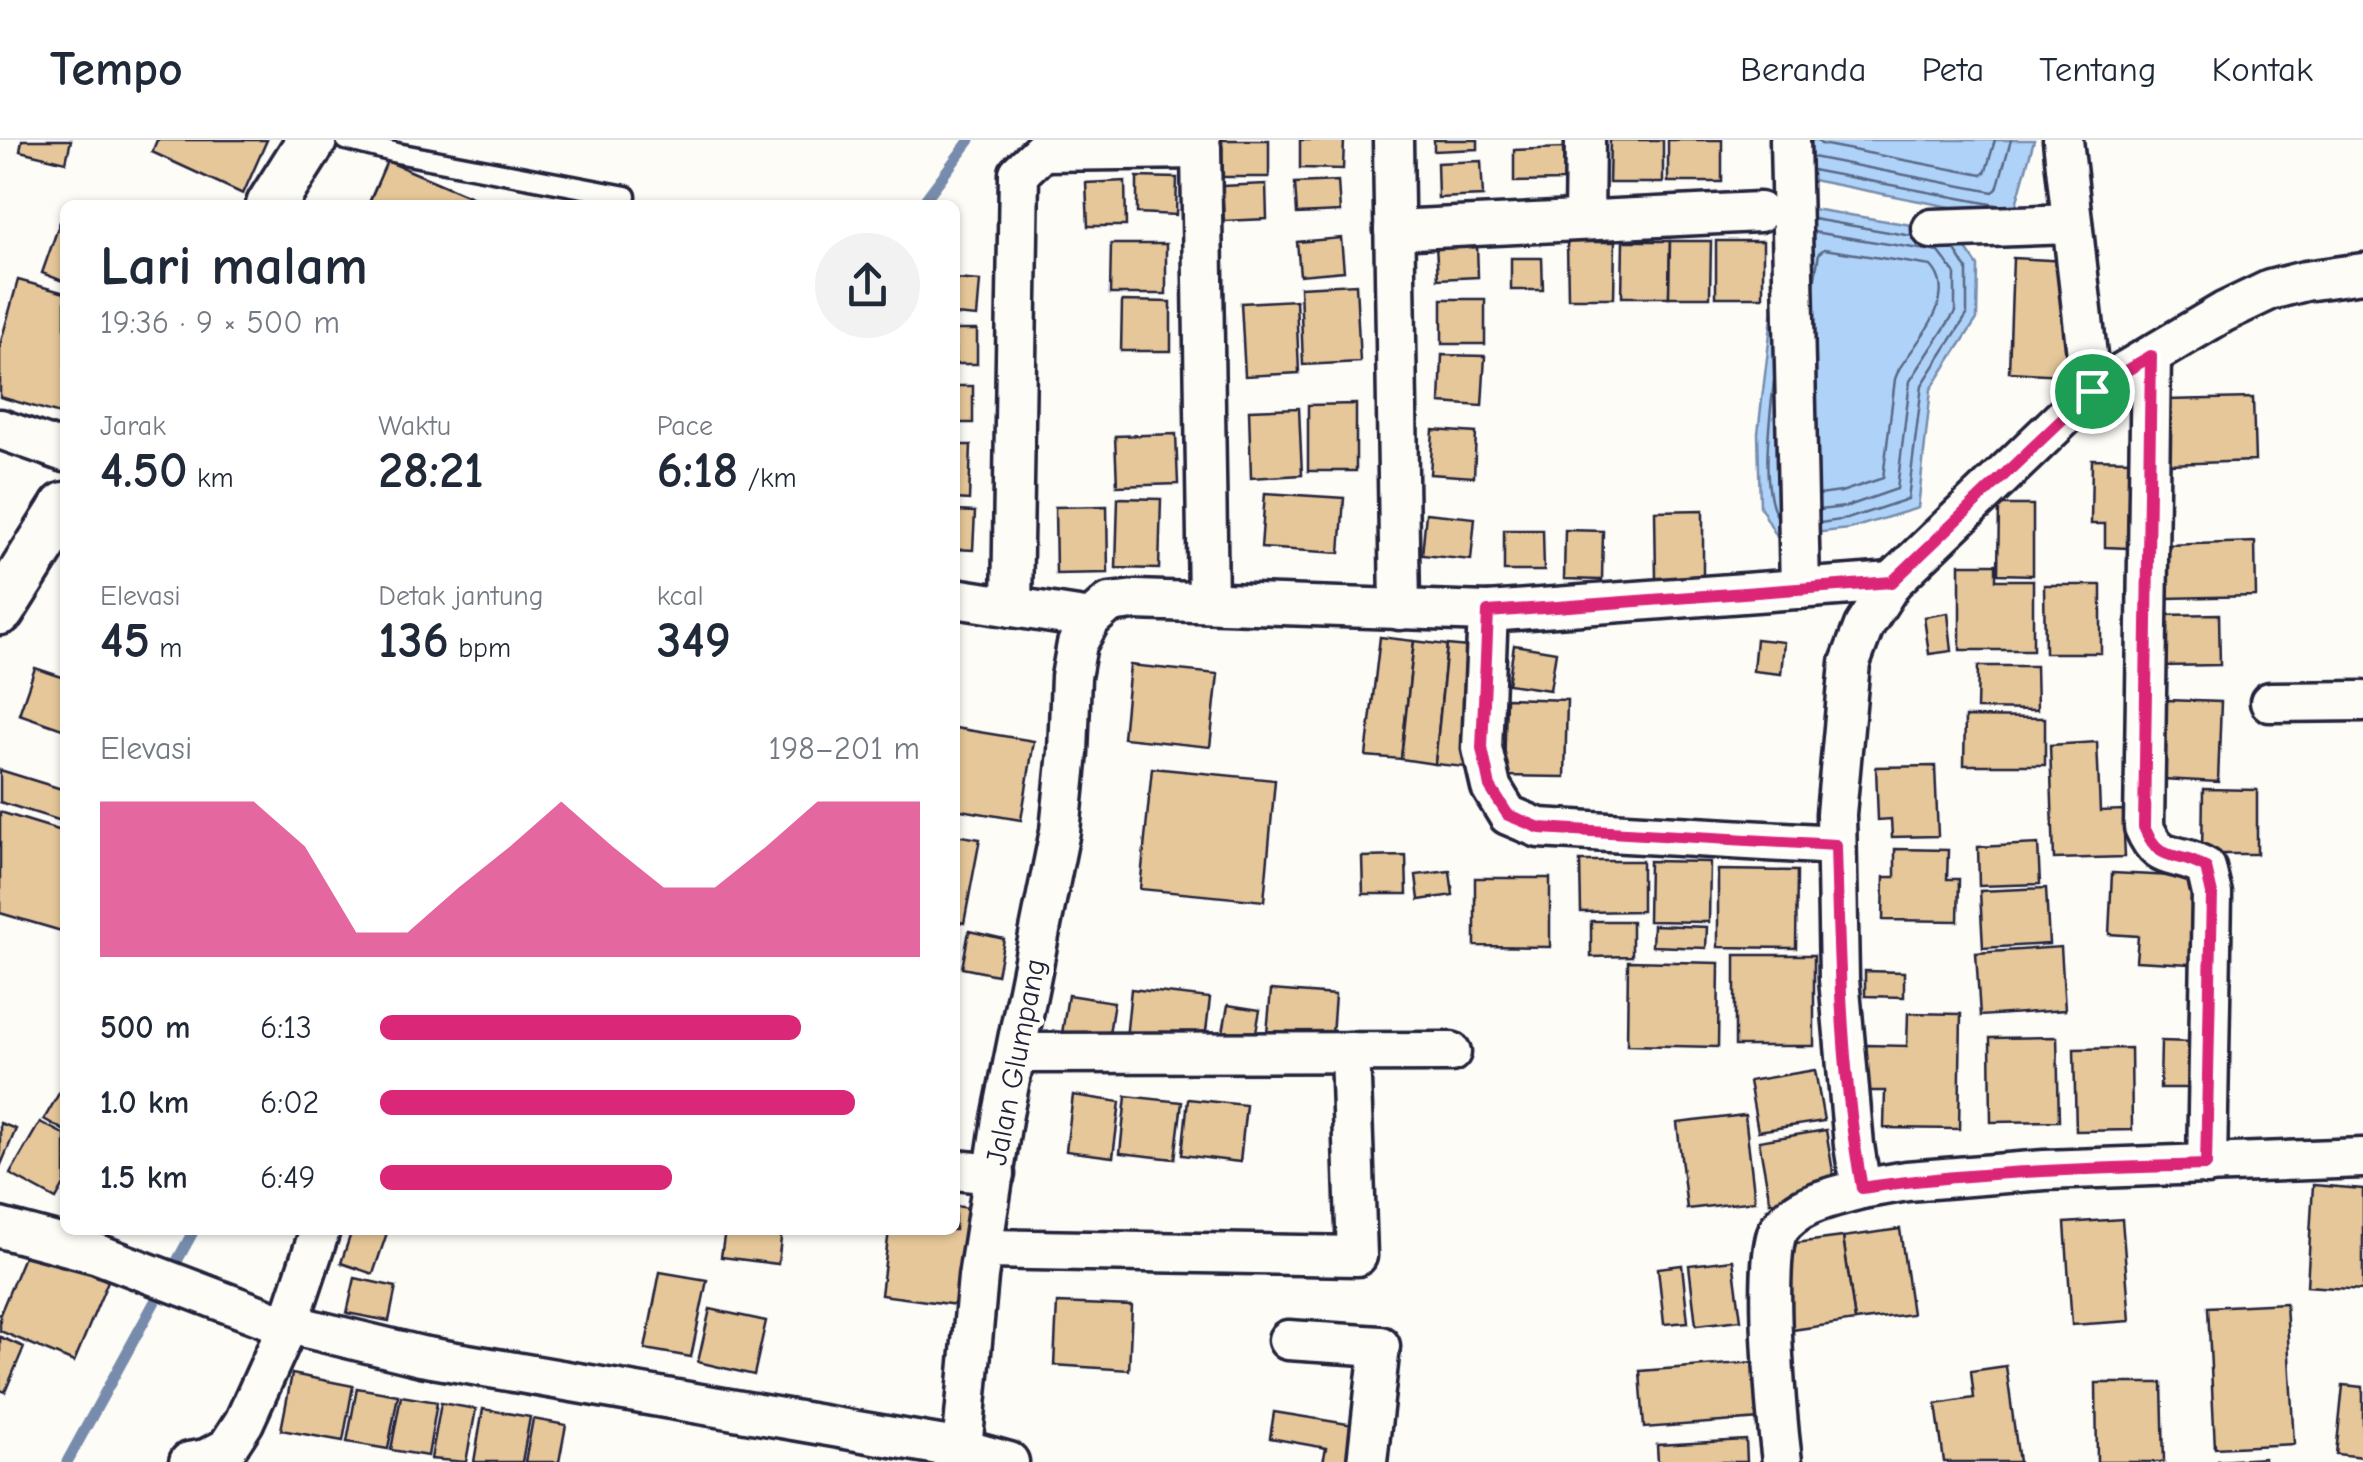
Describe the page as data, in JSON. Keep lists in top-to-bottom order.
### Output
{
  "streets": {
    "street": ["Jalan Glumpang"]
  },
  "page": {
    "header": "Tempo",
    "nav": [
      "Beranda",
      "Peta",
      "Tentang",
      "Kontak"
    ],
    "heading": ["Lari malam", "19:36 · 9 × 500 m"],
    "stats": [
      ["Jarak", "4.50 km"],
      ["Waktu", "28:21"],
      ["Pace", "6:18 /km"],
      ["Elevasi", "45 m"],
      ["Detak jantung", "136 bpm"],
      ["kcal", "349"]
    ],
    "chart": ["Elevasi", "198–201 m"],
    "list": [
      {
        "name": "500 m",
        "note": "6:13"
      },
      {
        "name": "1.0 km",
        "note": "6:02"
      },
      {
        "name": "1.5 km",
        "note": "6:49"
      }
    ]
  }
}
